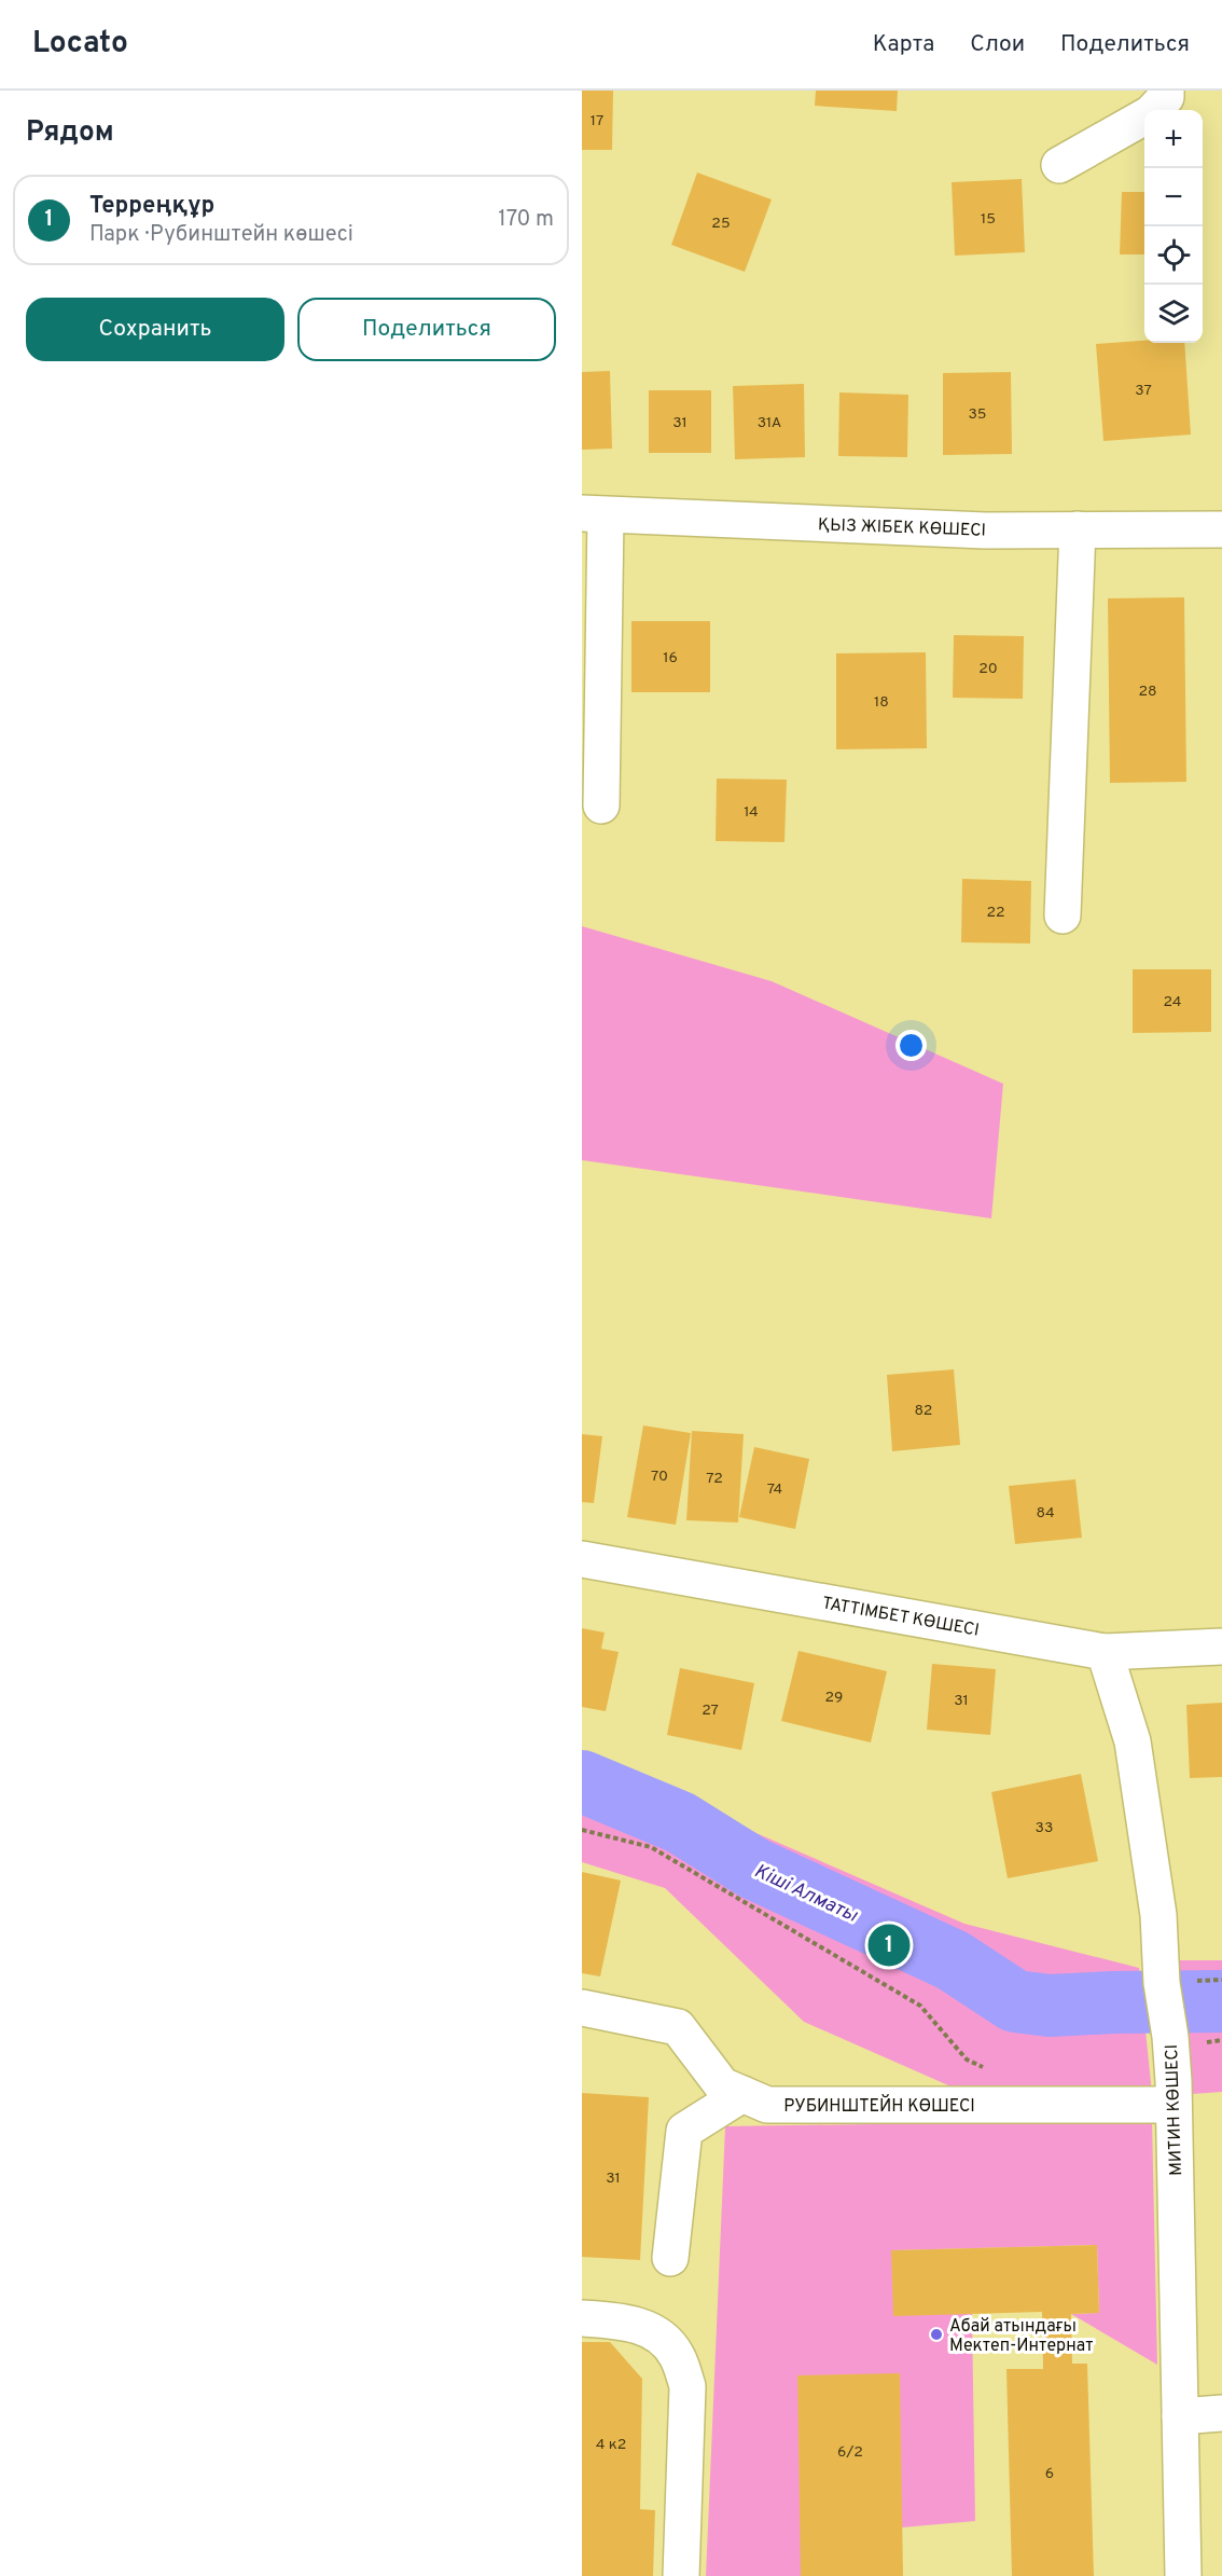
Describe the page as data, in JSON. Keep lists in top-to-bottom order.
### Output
{
  "streets": {
    "street": [
      "ҚЫЗ ЖІБЕК КӨШЕСІ",
      "ТАТТІМБЕТ КӨШЕСІ",
      "РУБИНШТЕЙН КӨШЕСІ",
      "МИТИН КӨШЕСІ"
    ]
  },
  "crossings": [
    ["ТАТТІМБЕТ КӨШЕСІ", "МИТИН КӨШЕСІ"],
    ["РУБИНШТЕЙН КӨШЕСІ", "МИТИН КӨШЕСІ"]
  ],
  "water": ["Кіші Алматы"],
  "places": ["Абай атындағы Мектеп-Интернат"],
  "house_numbers": [
    "17",
    "15",
    "25",
    "37",
    "35",
    "31",
    "31А",
    "16",
    "20",
    "28",
    "18",
    "14",
    "22",
    "24",
    "82",
    "70",
    "72",
    "74",
    "84",
    "29",
    "31",
    "27",
    "33",
    "31",
    "4 к2",
    "6/2",
    "6"
  ],
  "page": {
    "header": "Locato",
    "nav": ["Карта", "Слои", "Поделиться"],
    "heading": "Рядом",
    "map_buttons": ["+", "−"],
    "list": [
      {
        "mark": "1",
        "name": "Терреңқұр",
        "note": "Парк · Рубинштейн көшесі",
        "value": "170 m"
      }
    ],
    "buttons": ["Сохранить", "Поделиться"],
    "pins": "1"
  }
}
